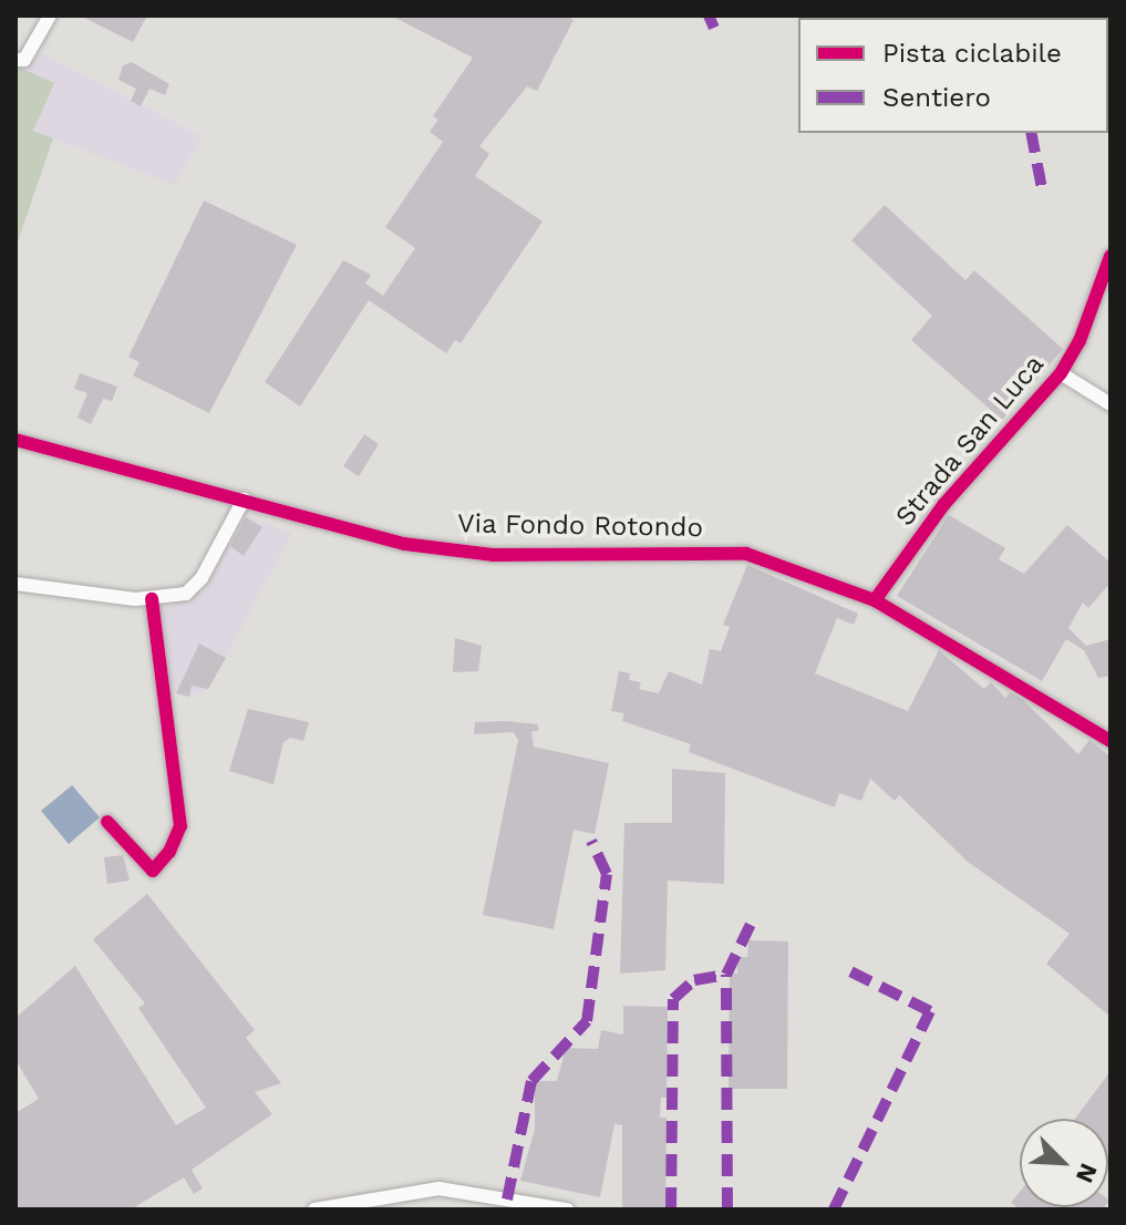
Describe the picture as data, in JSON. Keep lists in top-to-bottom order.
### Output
{
  "streets": {
    "street": ["Strada San Luca", "Via Fondo Rotondo"]
  },
  "crossings": [
    ["Strada San Luca", "Via Fondo Rotondo"]
  ],
  "legend": ["Pista ciclabile", "Sentiero"],
  "north": "bottom right"
}
